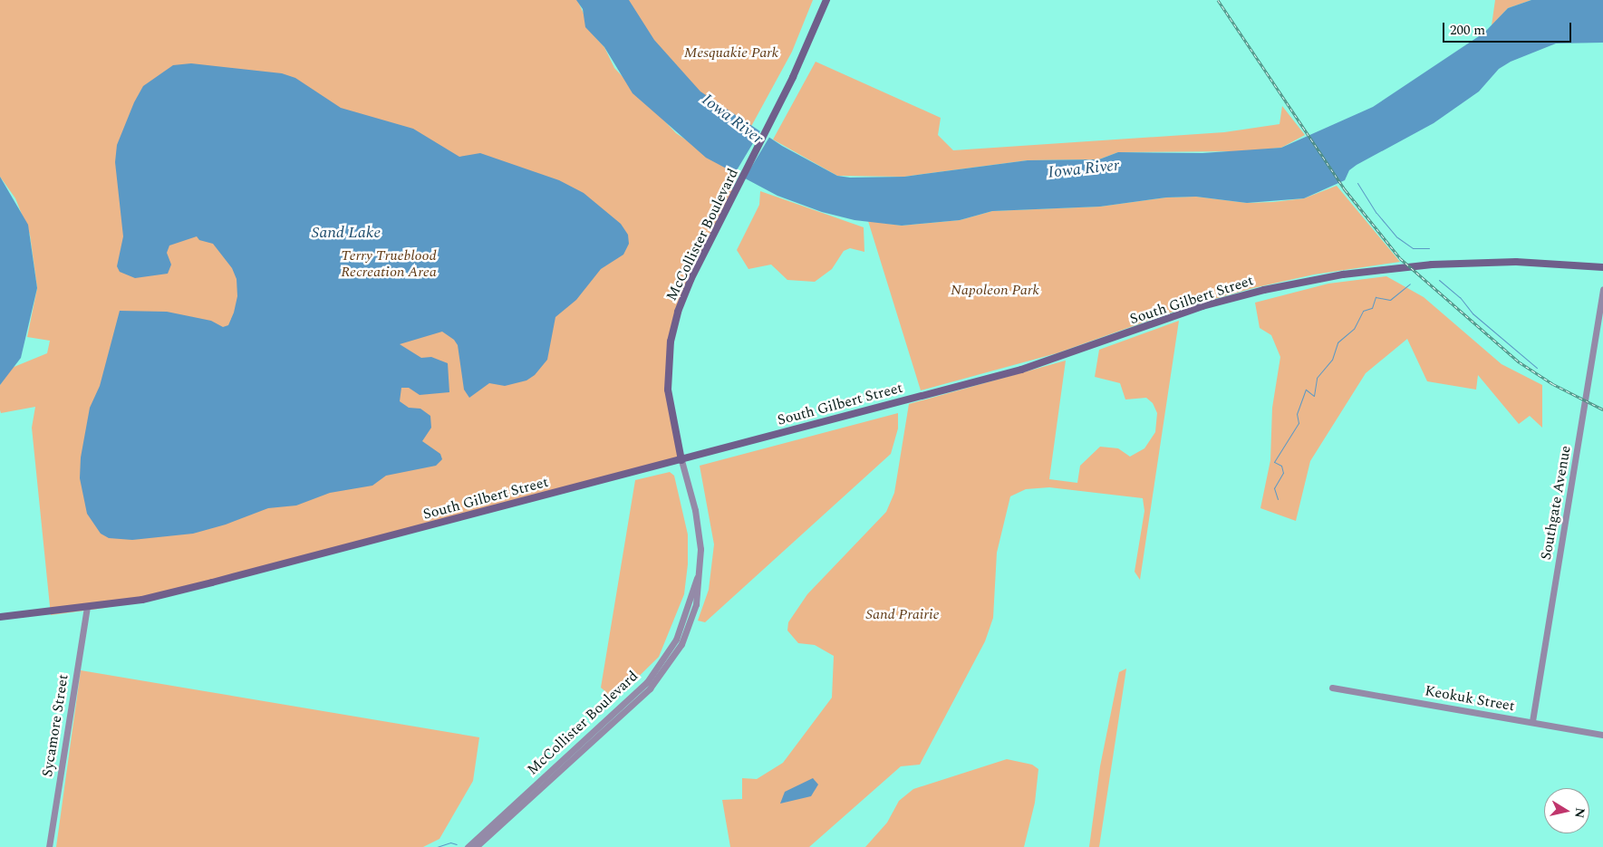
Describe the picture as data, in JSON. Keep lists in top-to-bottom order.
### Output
{
  "streets": {
    "main road": ["McCollister Boulevard", "South Gilbert Street"],
    "street": ["Southgate Avenue", "Keokuk Street", "Sycamore Street"]
  },
  "crossings": [
    ["McCollister Boulevard", "South Gilbert Street"],
    ["South Gilbert Street", "Sycamore Street"],
    ["Southgate Avenue", "Keokuk Street"]
  ],
  "water": ["Iowa River", "Sand Lake"],
  "parks": [
    "Mesquakie Park",
    "Terry Trueblood Recreation Area",
    "Napoleon Park",
    "Sand Prairie"
  ],
  "scale_bar": "200 m",
  "north": "right"
}
